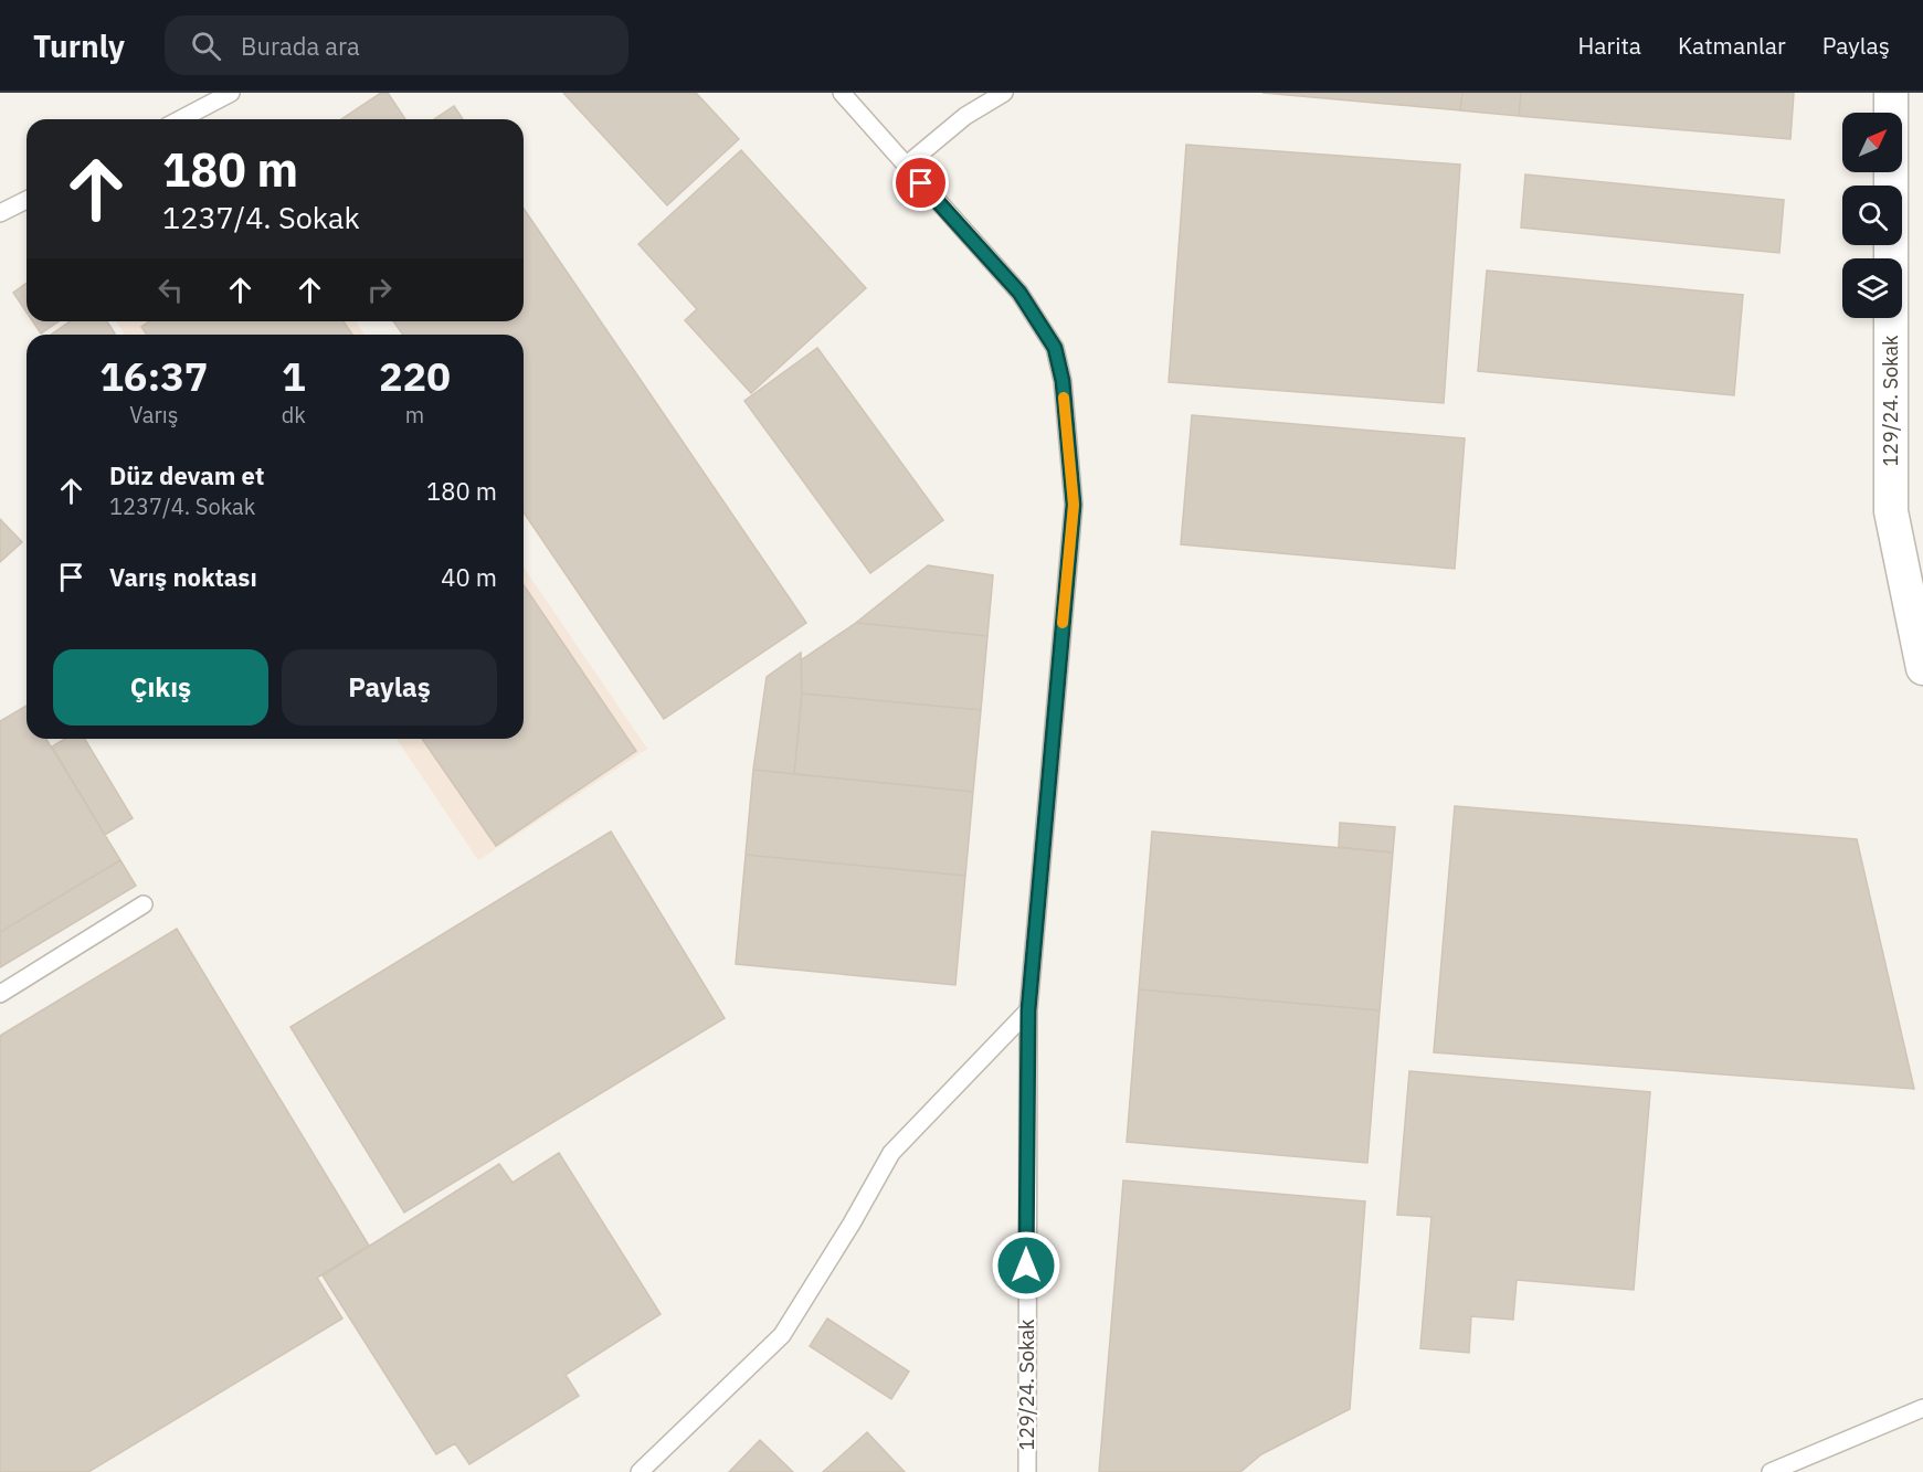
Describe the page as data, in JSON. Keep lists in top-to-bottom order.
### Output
{
  "streets": {
    "street": ["129/24. Sokak"]
  },
  "north": "top right",
  "page": {
    "header": "Turnly",
    "search": "Burada ara",
    "nav": ["Harita", "Katmanlar", "Paylaş"],
    "turn": ["180 m", "1237/4. Sokak"],
    "eta": [
      "16:37",
      "Varış",
      "1",
      "dk",
      "220",
      "m"
    ],
    "list": [
      {
        "name": "Düz devam et",
        "note": "1237/4. Sokak",
        "value": "180 m"
      },
      {
        "name": "Varış noktası",
        "value": "40 m"
      }
    ],
    "buttons": ["Çıkış", "Paylaş"]
  }
}
